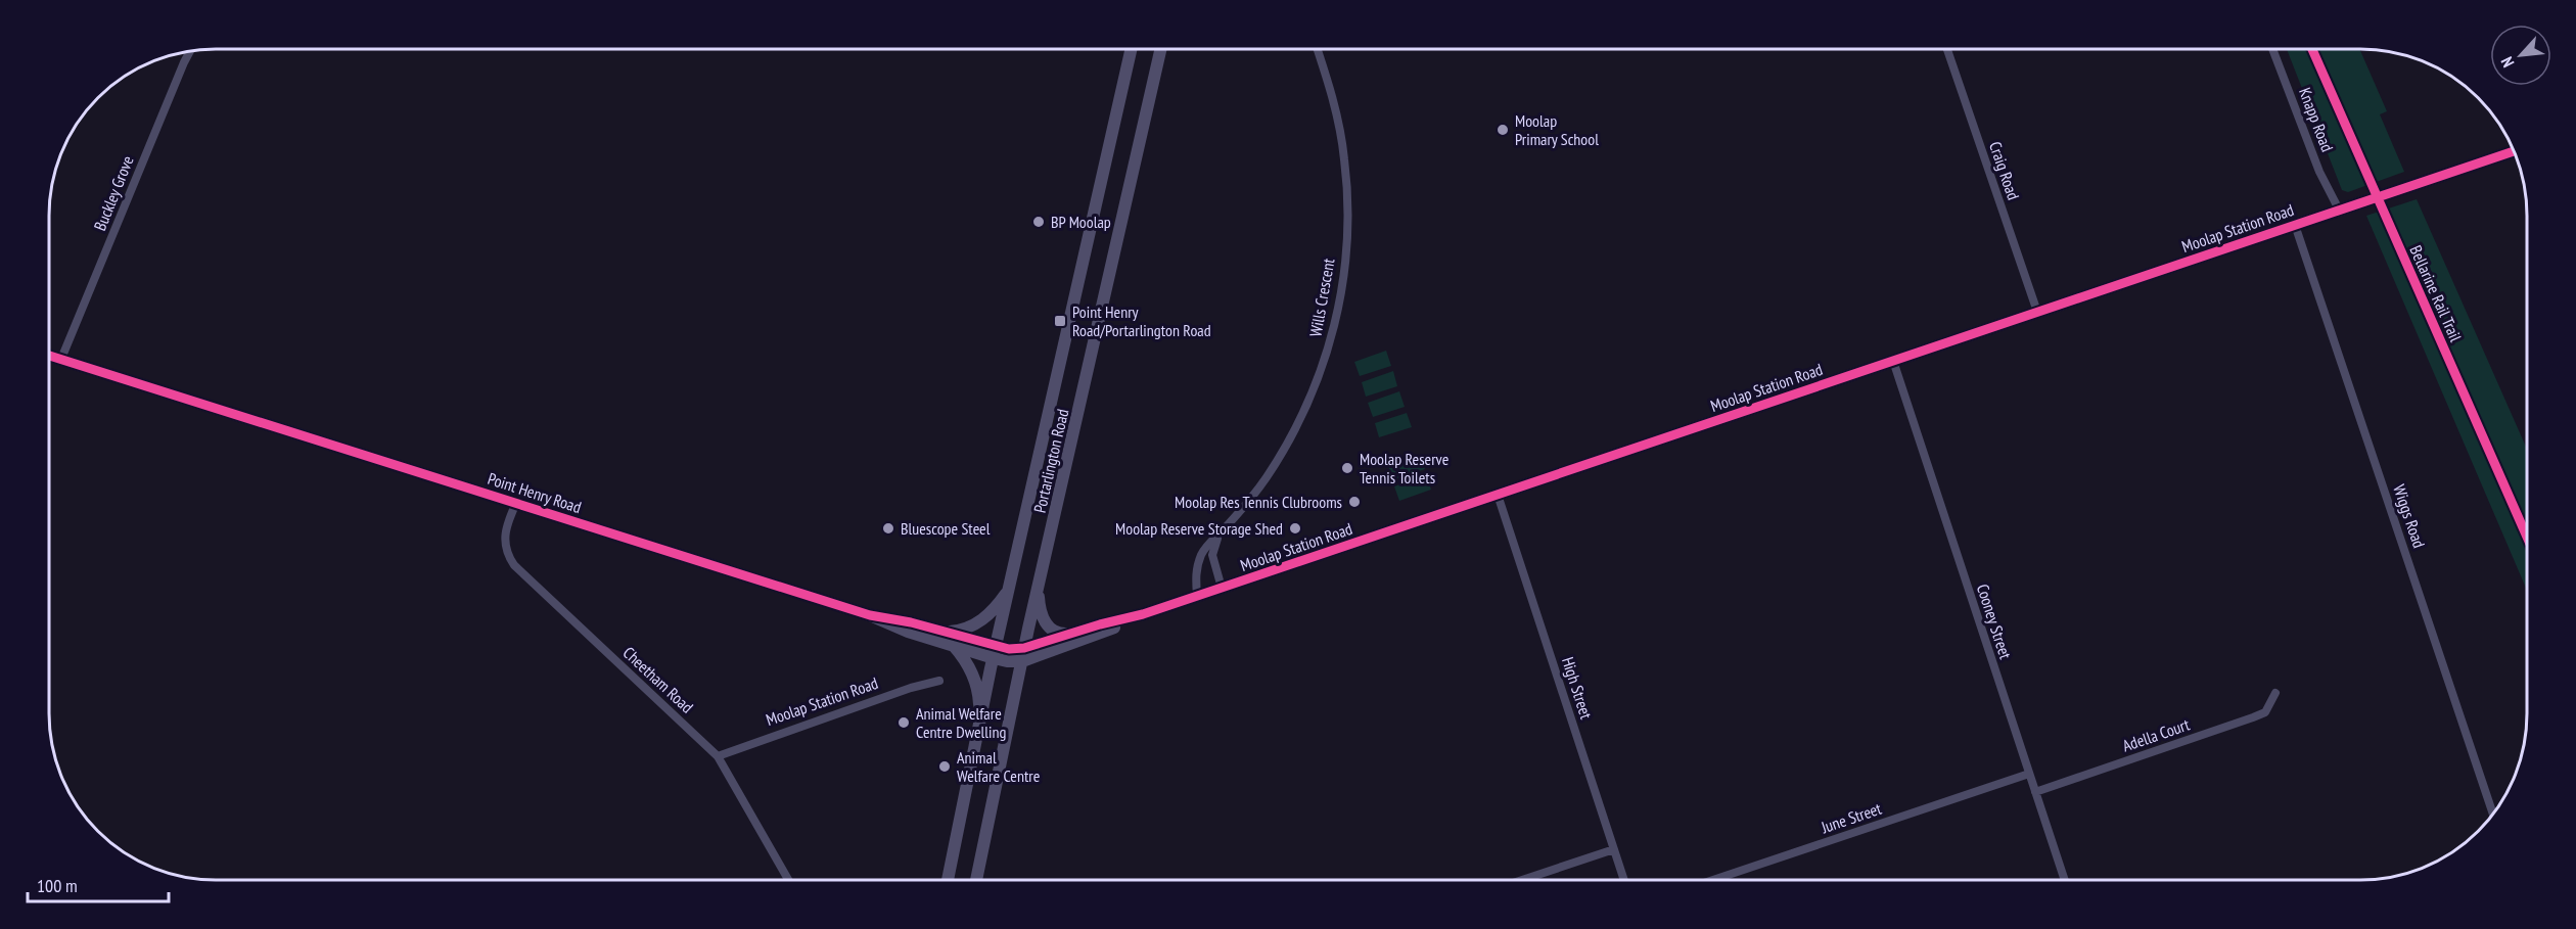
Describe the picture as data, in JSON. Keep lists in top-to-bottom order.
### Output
{
  "streets": {
    "street": [
      "Knapp Road",
      "Craig Road",
      "Buckley Grove",
      "Moolap Station Road",
      "Wills Crescent",
      "Portarlington Road",
      "Point Henry Road",
      "Wiggs Road",
      "Cooney Street",
      "Cheetham Road",
      "High Street",
      "Adella Court",
      "June Street"
    ],
    "cycle path": ["Bellarine Rail Trail"]
  },
  "crossings": [
    ["Knapp Road", "Moolap Station Road"],
    ["Craig Road", "Moolap Station Road"],
    ["Buckley Grove", "Point Henry Road"],
    ["Moolap Station Road", "Wills Crescent"],
    ["Moolap Station Road", "Portarlington Road"],
    ["Moolap Station Road", "Point Henry Road"],
    ["Moolap Station Road", "Wiggs Road"],
    ["Moolap Station Road", "Cooney Street"],
    ["Moolap Station Road", "Cheetham Road"],
    ["Moolap Station Road", "High Street"],
    ["Portarlington Road", "Point Henry Road"],
    ["Point Henry Road", "Cheetham Road"],
    ["Cooney Street", "Adella Court"],
    ["Cooney Street", "June Street"]
  ],
  "places": {
    "other": [
      "Moolap Primary School",
      "BP Moolap",
      "Moolap Reserve Tennis Toilets",
      "Moolap Res Tennis Clubrooms",
      "Bluescope Steel",
      "Moolap Reserve Storage Shed",
      "Animal Welfare Centre Dwelling",
      "Animal Welfare Centre"
    ],
    "transit": ["Point Henry Road/Portarlington Road"]
  },
  "scale_bar": "100 m",
  "north": "bottom left"
}
